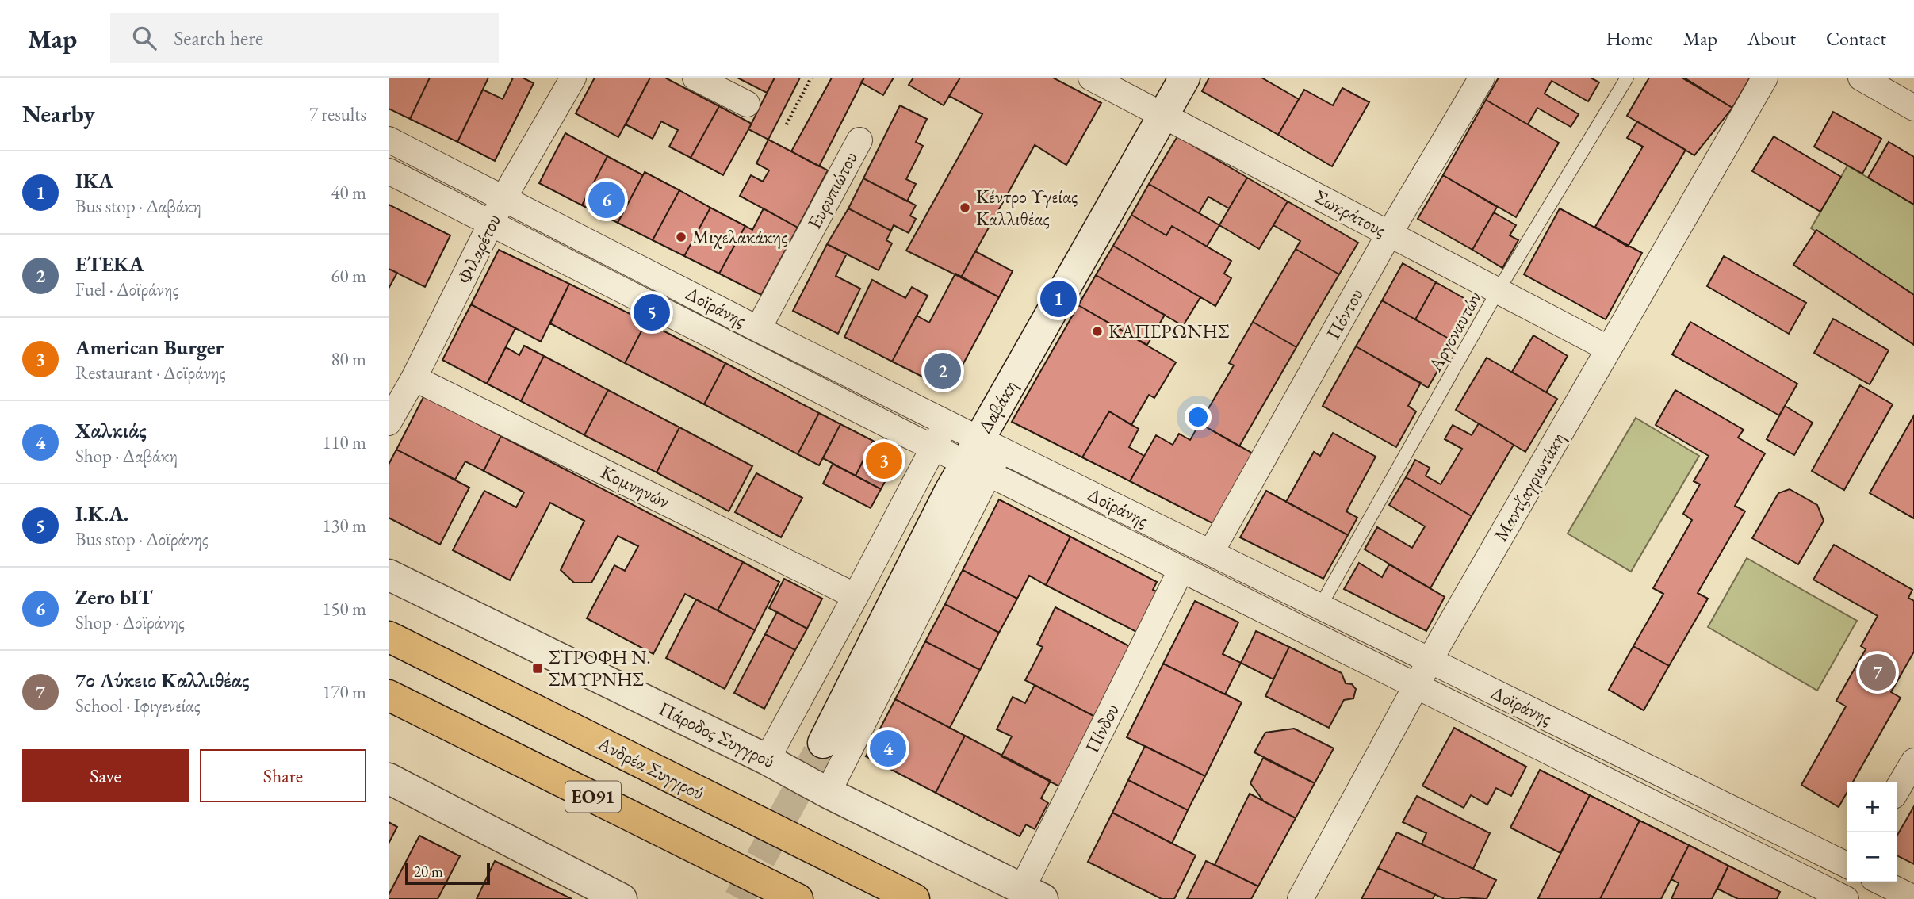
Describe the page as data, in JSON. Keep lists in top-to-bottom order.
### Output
{
  "streets": {
    "highway": ["Ανδρέα Συγγρού", "ΕΟ91"],
    "street": [
      "Ευρυπιώτου",
      "Σωκράτους",
      "Φιλαρέτου",
      "Δοϊράνης",
      "Πόντου",
      "Δαβάκη",
      "Κομνηνών",
      "Μαντζαγριωτάκη",
      "Πίνδου",
      "Πάροδος Συγγρού"
    ],
    "lane": ["Αργοναυτών"]
  },
  "crossings": [
    ["Ευρυπιώτου", "Δοϊράνης"],
    ["Σωκράτους", "Πόντου"],
    ["Σωκράτους", "Αργοναυτών"],
    ["Σωκράτους", "Δαβάκη"],
    ["Σωκράτους", "Μαντζαγριωτάκη"],
    ["Φιλαρέτου", "Δοϊράνης"],
    ["Φιλαρέτου", "Κομνηνών"],
    ["Δοϊράνης", "Πόντου"],
    ["Δοϊράνης", "Αργοναυτών"],
    ["Δοϊράνης", "Δαβάκη"],
    ["Δοϊράνης", "Μαντζαγριωτάκη"],
    ["Δοϊράνης", "Πίνδου"],
    ["Δαβάκη", "Κομνηνών"],
    ["Δαβάκη", "Πάροδος Συγγρού"],
    ["Πίνδου", "Πάροδος Συγγρού"]
  ],
  "places": {
    "other": ["Κέντρο Υγείας Καλλιθέας", "Μιχελακάκης", "ΚΑΠΕΡΩΝΗΣ"],
    "transit": ["ΣΤΡΟΦΗ Ν. ΣΜΥΡΝΗΣ"]
  },
  "scale_bar": "20 m",
  "page": {
    "header": "Map",
    "search": "Search here",
    "nav": [
      "Home",
      "Map",
      "About",
      "Contact"
    ],
    "heading": ["Nearby", "7 results"],
    "list": [
      {
        "mark": "1",
        "name": "ΙΚΑ",
        "note": "Bus stop · Δαβάκη",
        "value": "40 m"
      },
      {
        "mark": "2",
        "name": "ΕΤΕΚΑ",
        "note": "Fuel · Δοϊράνης",
        "value": "60 m"
      },
      {
        "mark": "3",
        "name": "American Burger",
        "note": "Restaurant · Δοϊράνης",
        "value": "80 m"
      },
      {
        "mark": "4",
        "name": "Χαλκιάς",
        "note": "Shop · Δαβάκη",
        "value": "110 m"
      },
      {
        "mark": "5",
        "name": "Ι.Κ.Α.",
        "note": "Bus stop · Δοϊράνης",
        "value": "130 m"
      },
      {
        "mark": "6",
        "name": "Zero bIT",
        "note": "Shop · Δοϊράνης",
        "value": "150 m"
      },
      {
        "mark": "7",
        "name": "7ο Λύκειο Καλλιθέας",
        "note": "School · Ιφιγενείας",
        "value": "170 m"
      }
    ],
    "pins": [
      "6",
      "1",
      "5",
      "2",
      "3",
      "7",
      "4"
    ],
    "buttons": ["Save", "Share"],
    "map_buttons": ["+", "−"],
    "scale": "20 m"
  }
}
